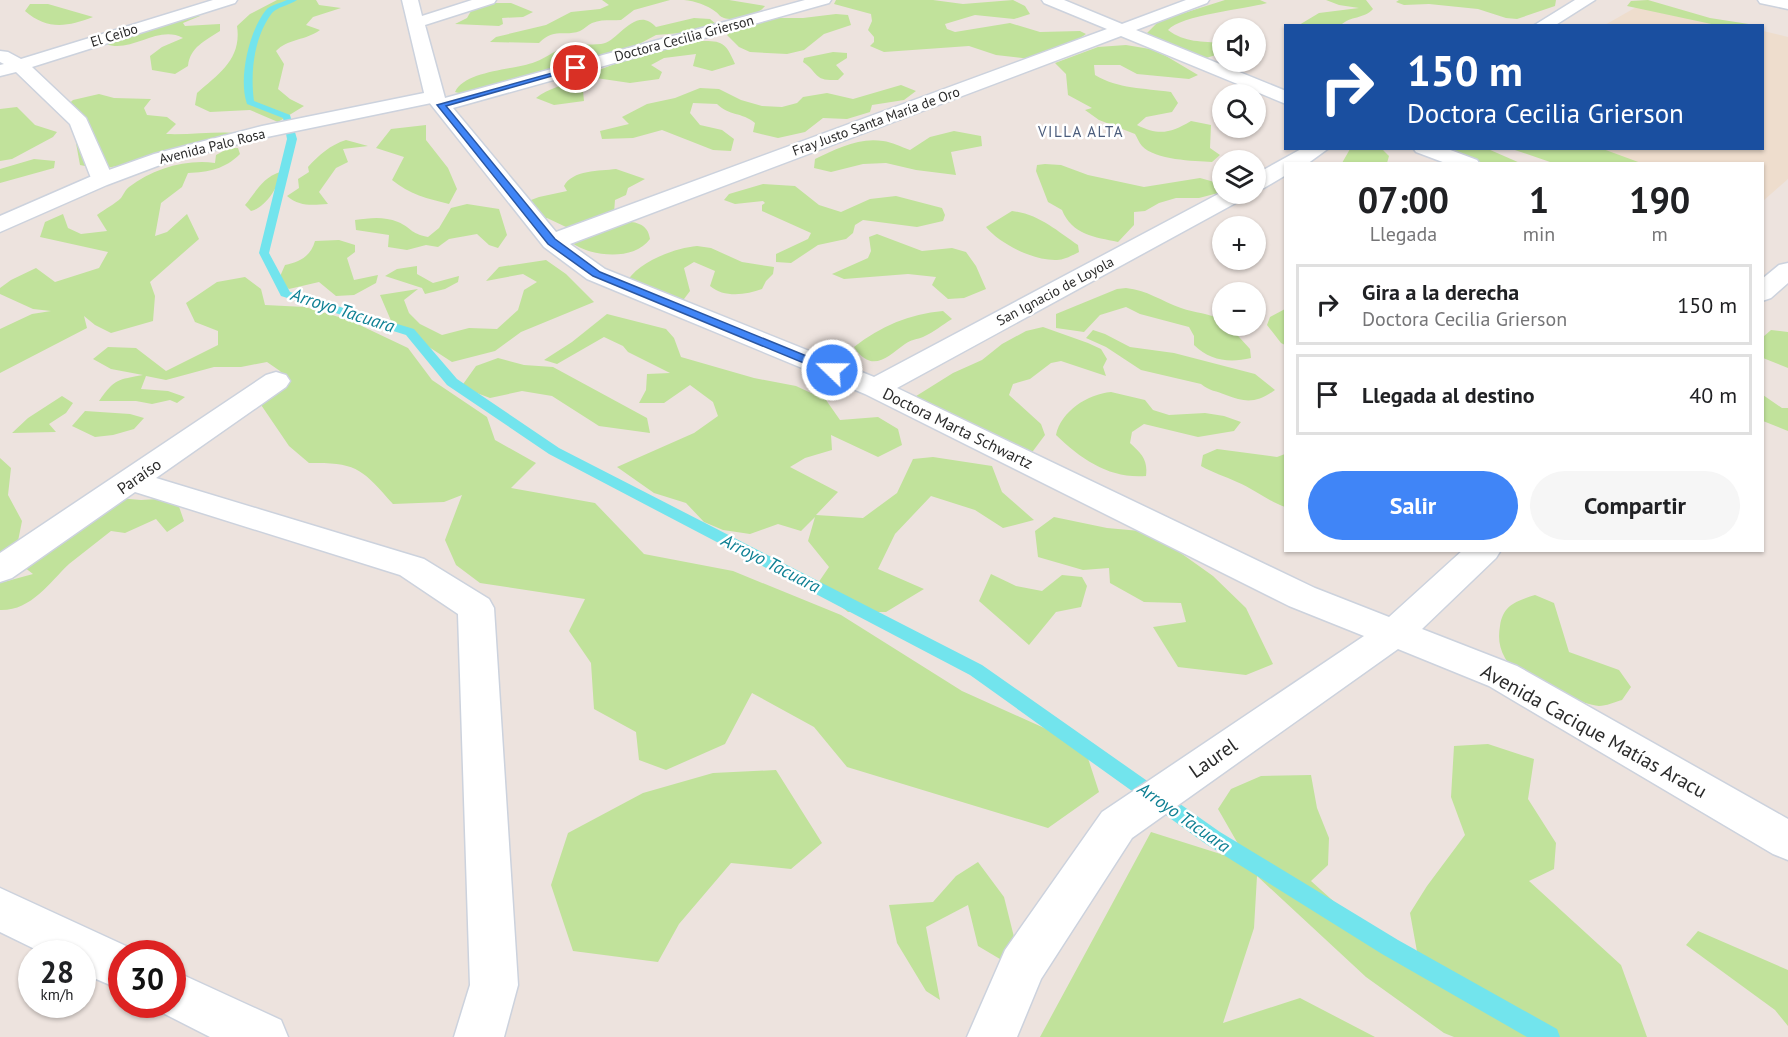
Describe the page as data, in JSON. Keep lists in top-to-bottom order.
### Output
{
  "streets": {
    "street": [
      "El Ceibo",
      "Doctora Cecilia Grierson",
      "Fray Justo Santa María de Oro",
      "Avenida Palo Rosa",
      "San Ignacio de Loyola",
      "Doctora Marta Schwartz",
      "Paraíso",
      "Avenida Cacique Matías Aracu",
      "Laurel"
    ]
  },
  "crossings": [
    ["Doctora Cecilia Grierson", "Avenida Palo Rosa"],
    ["Doctora Cecilia Grierson", "Doctora Marta Schwartz"],
    ["Fray Justo Santa María de Oro", "Doctora Marta Schwartz"],
    ["Avenida Palo Rosa", "Doctora Marta Schwartz"],
    ["San Ignacio de Loyola", "Doctora Marta Schwartz"],
    ["Doctora Marta Schwartz", "Avenida Cacique Matías Aracu"],
    ["Doctora Marta Schwartz", "Laurel"],
    ["Avenida Cacique Matías Aracu", "Laurel"]
  ],
  "districts": ["VILLA ALTA"],
  "water": ["Arroyo Tacuara"],
  "page": {
    "map_buttons": ["+", "−"],
    "turn": ["150 m", "Doctora Cecilia Grierson"],
    "eta": [
      "07:00",
      "Llegada",
      "1",
      "min",
      "190",
      "m"
    ],
    "list": [
      {
        "name": "Gira a la derecha",
        "note": "Doctora Cecilia Grierson",
        "value": "150 m"
      },
      {
        "name": "Llegada al destino",
        "value": "40 m"
      }
    ],
    "buttons": ["Salir", "Compartir"],
    "speed": "28 km/h",
    "limit": "30"
  }
}
